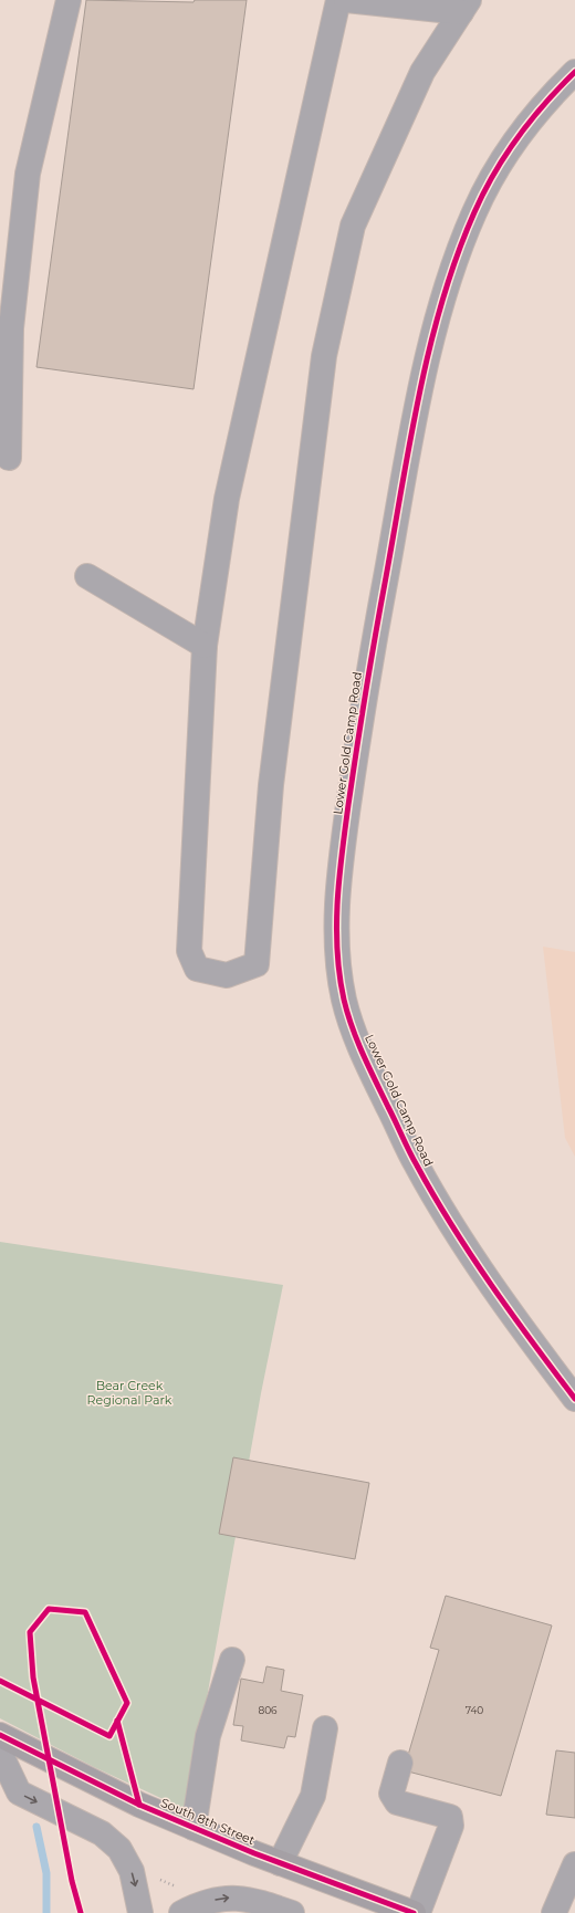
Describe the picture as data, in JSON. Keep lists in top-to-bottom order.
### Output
{
  "streets": {
    "main road": ["South 8th Street"],
    "street": ["Lower Gold Camp Road"]
  },
  "parks": ["Bear Creek Regional Park"],
  "house_numbers": ["806", "740"]
}
